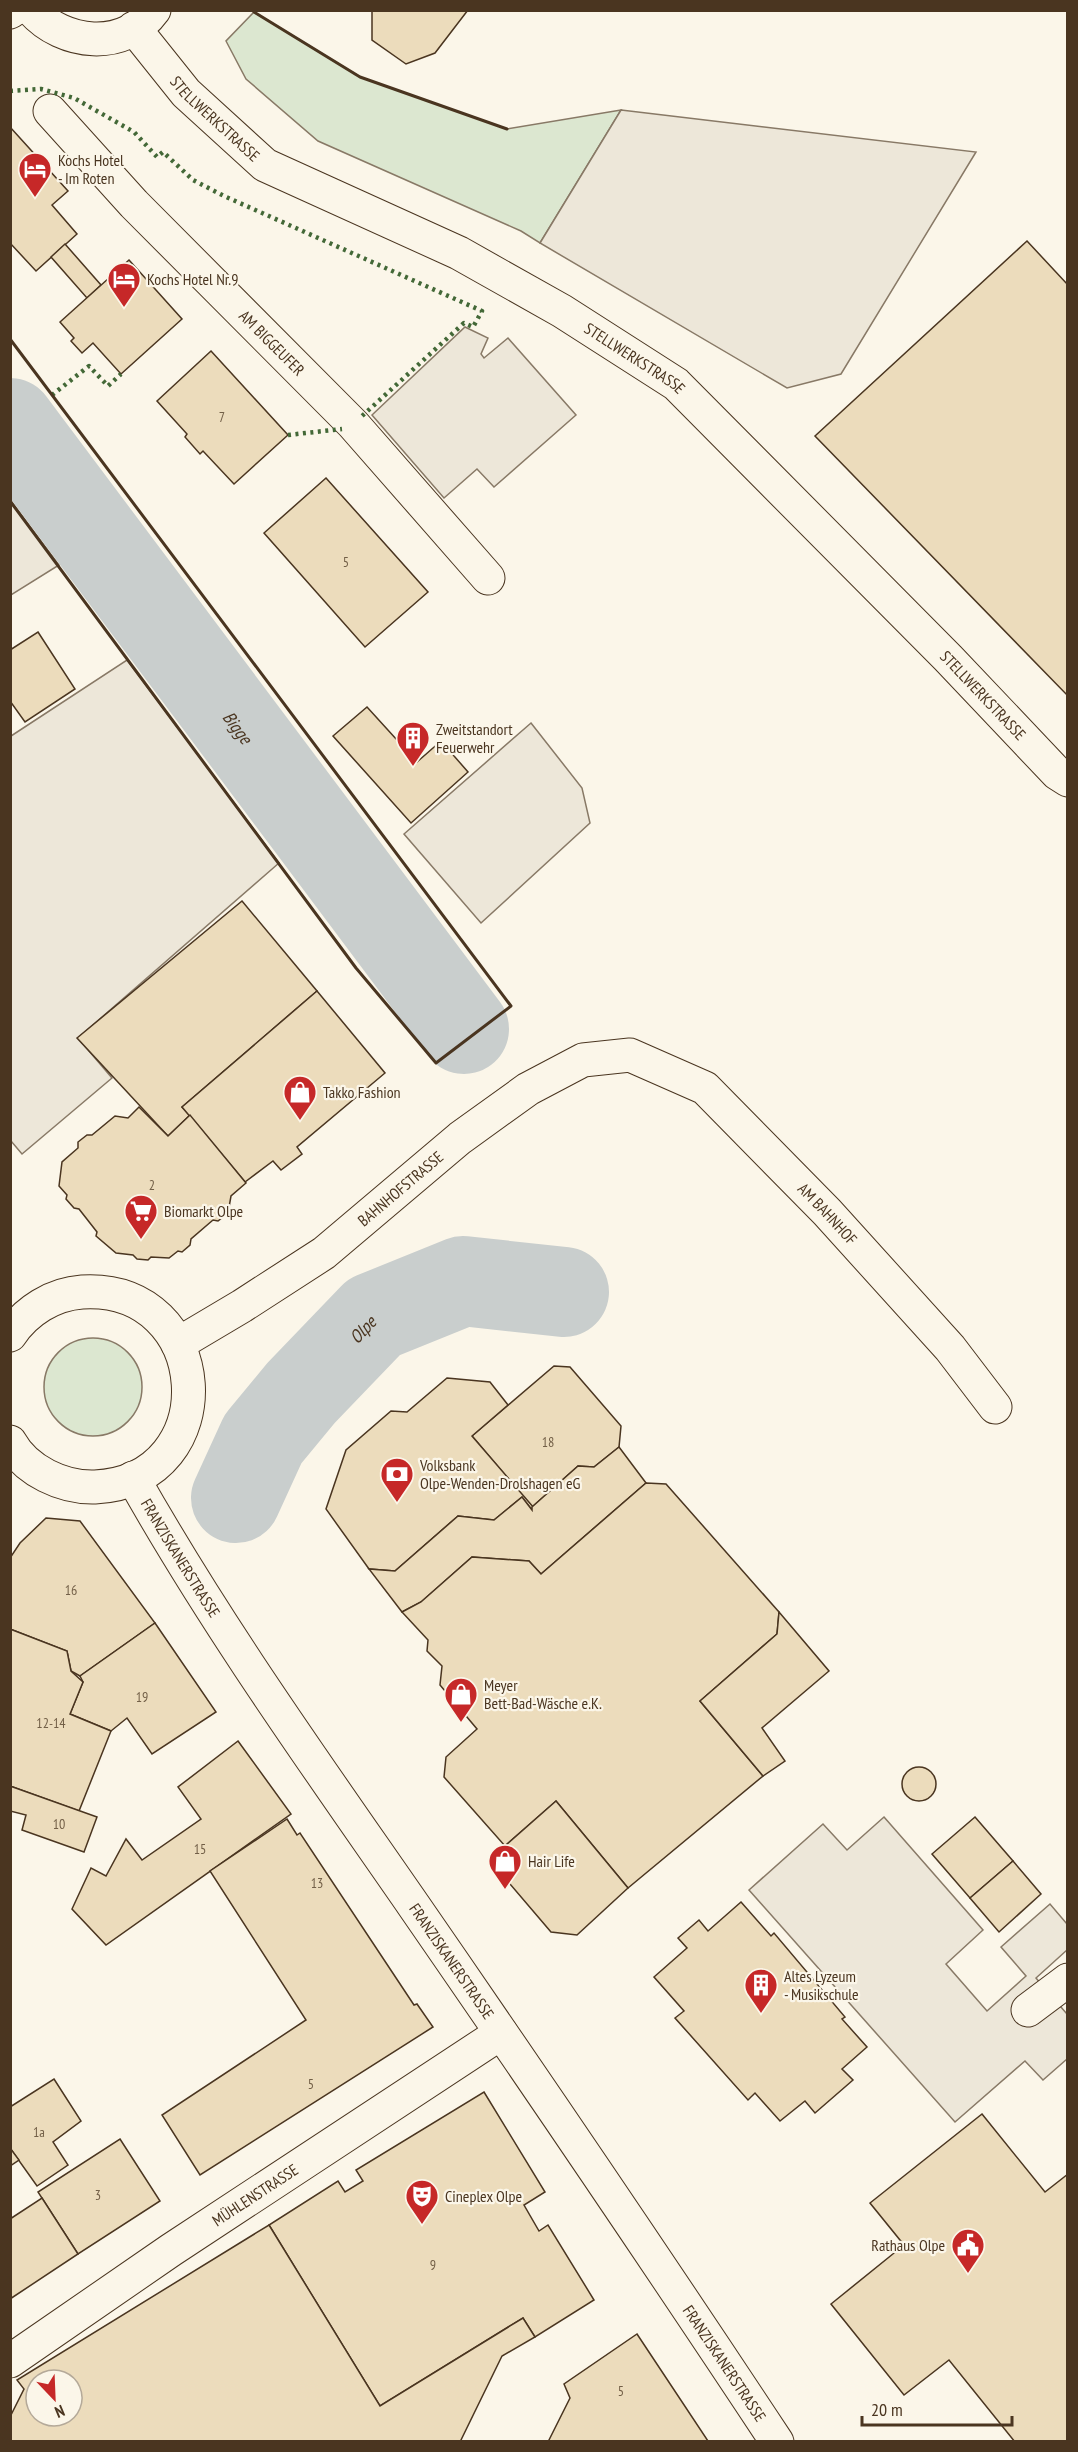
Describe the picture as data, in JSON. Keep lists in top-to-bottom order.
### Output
{
  "streets": {
    "street": [
      "STELLWERKSTRASSE",
      "AM BIGGEUFER",
      "BAHNHOFSTRASSE",
      "AM BAHNHOF",
      "FRANZISKANERSTRASSE",
      "MÜHLENSTRASSE"
    ]
  },
  "crossings": [
    ["BAHNHOFSTRASSE", "AM BAHNHOF"],
    ["FRANZISKANERSTRASSE", "MÜHLENSTRASSE"]
  ],
  "water": ["Bigge", "Olpe"],
  "places": {
    "hotel": ["Kochs Hotel - Im Roten", "Kochs Hotel Nr.9"],
    "building": ["Zweitstandort Feuerwehr", "Altes Lyzeum - Musikschule"],
    "shop": ["Takko Fashion", "Meyer Bett-Bad-Wäsche e.K.", "Hair Life"],
    "supermarket": ["Biomarkt Olpe"],
    "bank": ["Volksbank Olpe-Wenden-Drolshagen eG"],
    "theatre": ["Cineplex Olpe"],
    "public building": ["Rathaus Olpe"]
  },
  "house_numbers": [
    "7",
    "5",
    "2",
    "18",
    "16",
    "19",
    "12-14",
    "10",
    "15",
    "13",
    "5",
    "1a",
    "3",
    "9",
    "5"
  ],
  "scale_bar": "20 m",
  "north": "bottom right"
}
